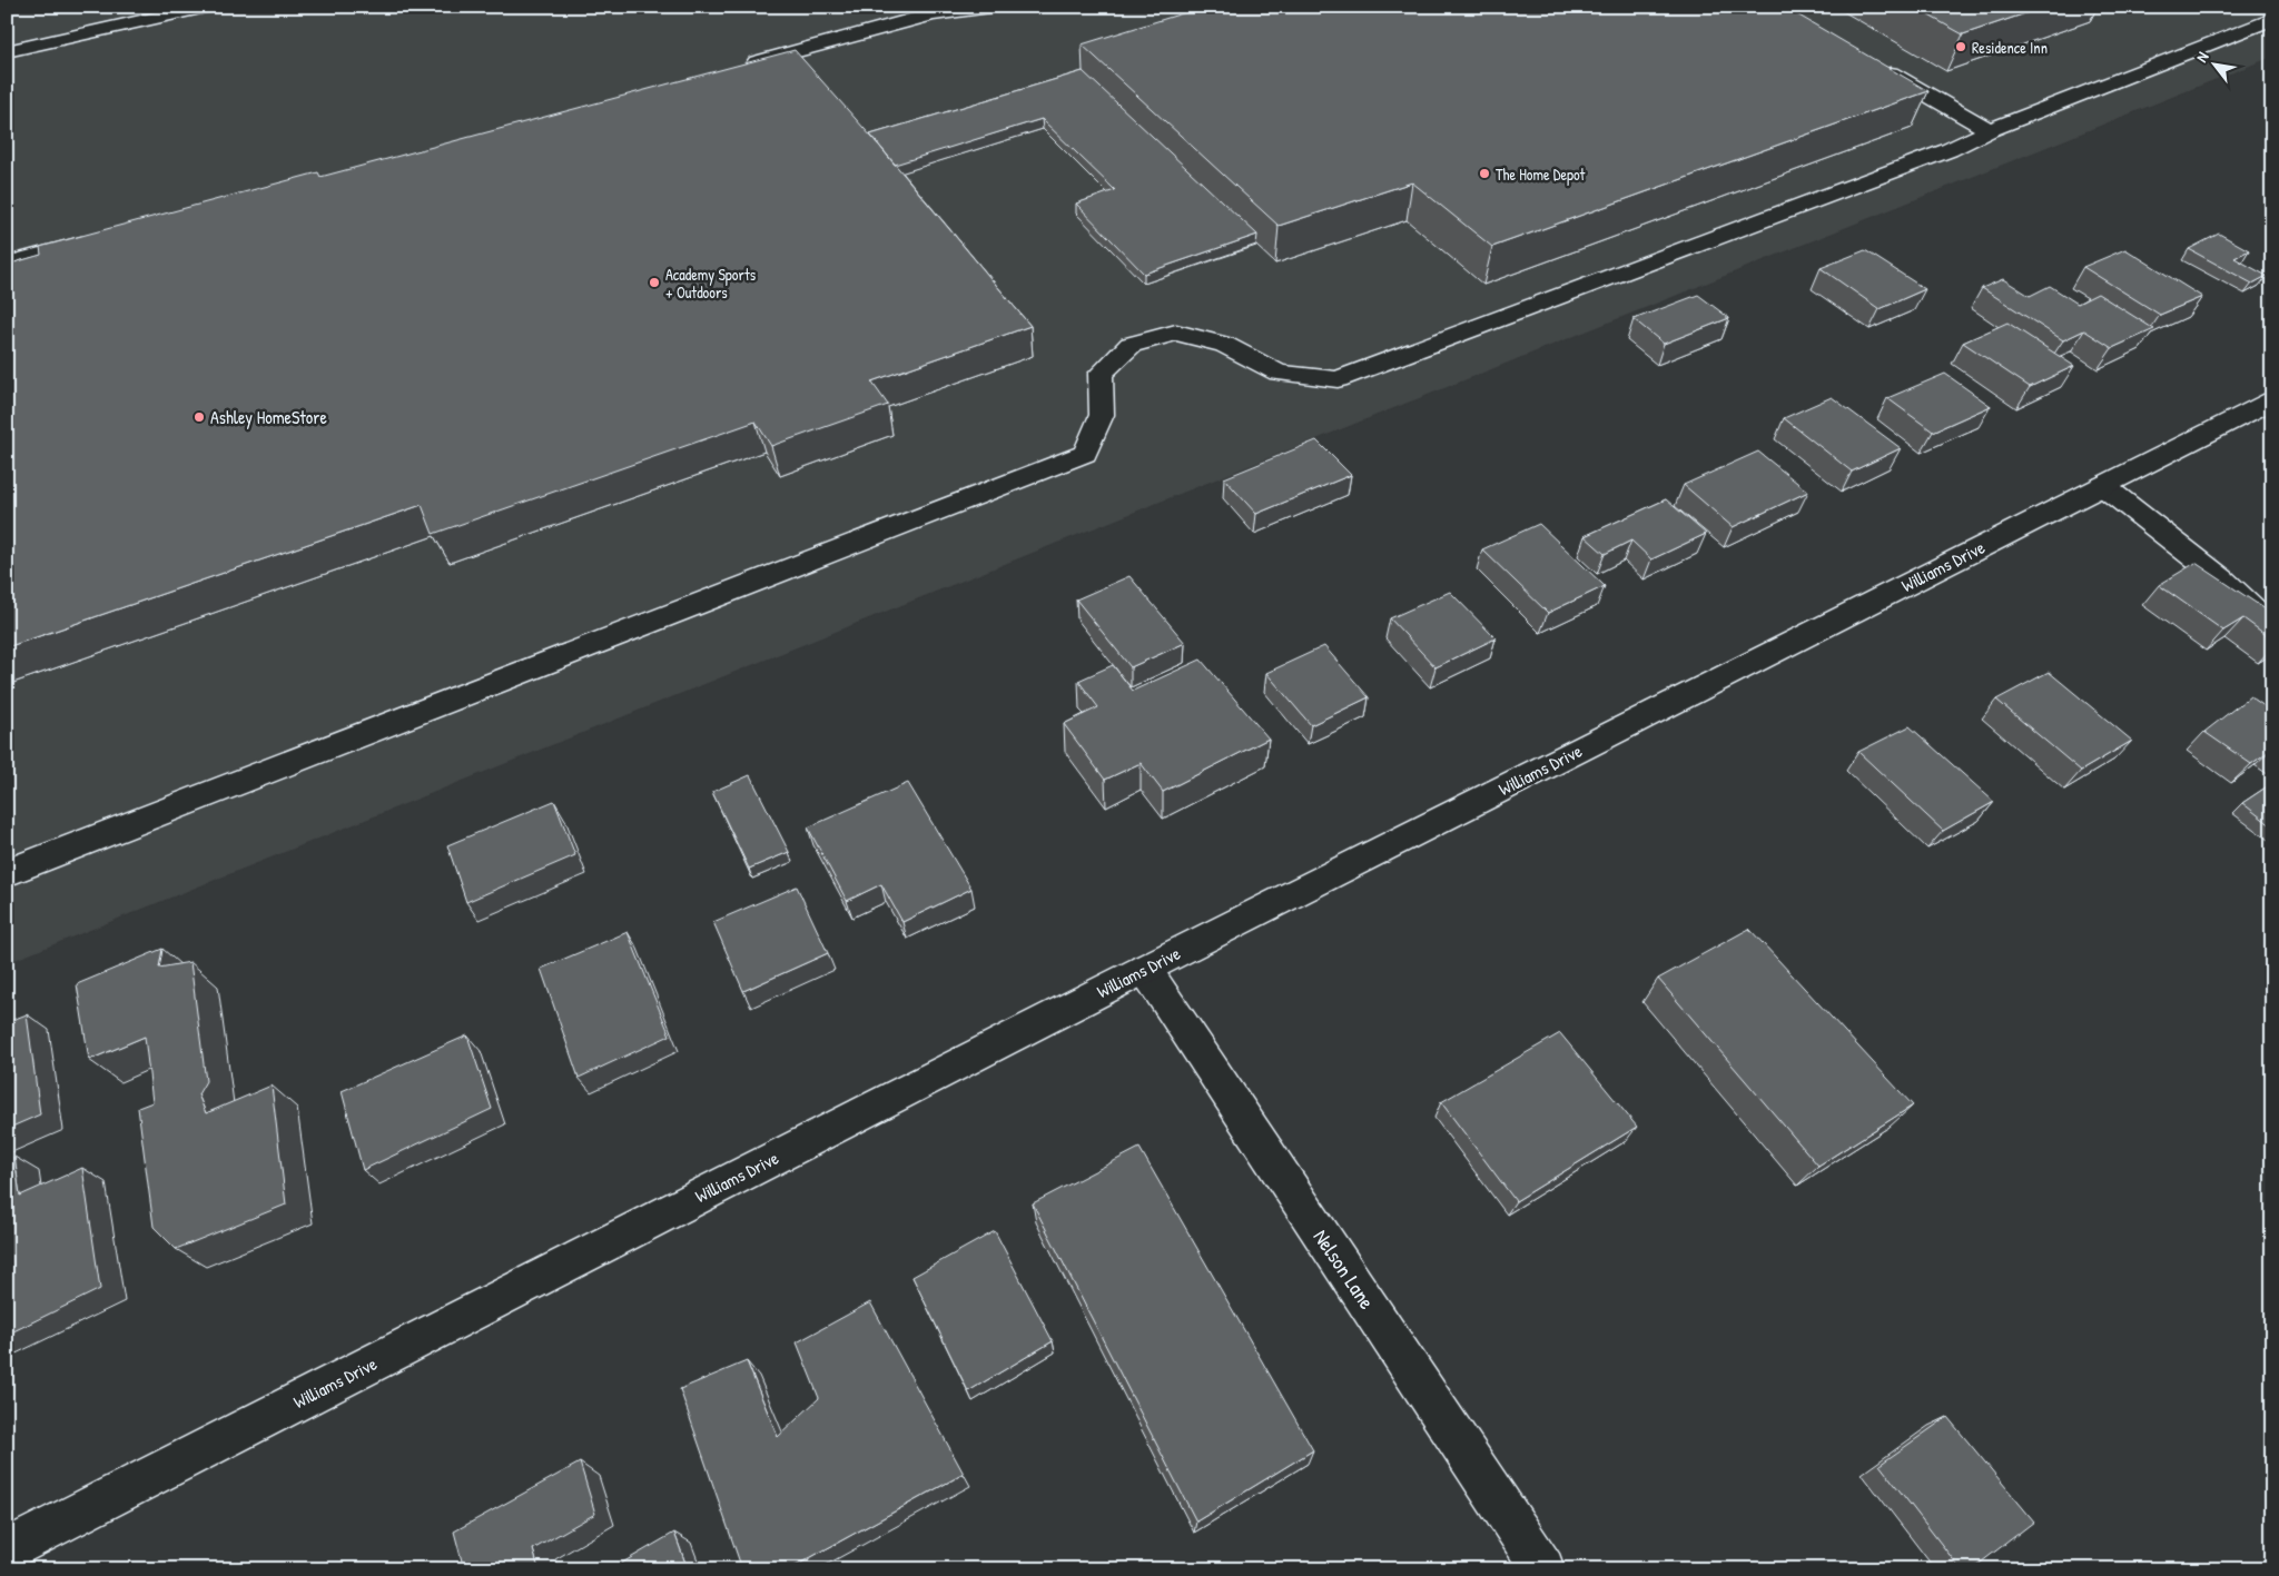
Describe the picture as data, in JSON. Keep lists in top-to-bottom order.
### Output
{
  "streets": {
    "street": ["Williams Drive", "Nelson Lane"]
  },
  "crossings": [
    ["Williams Drive", "Nelson Lane"]
  ],
  "places": [
    "Residence Inn",
    "The Home Depot",
    "Academy Sports + Outdoors",
    "Ashley HomeStore"
  ],
  "north": "top left"
}
